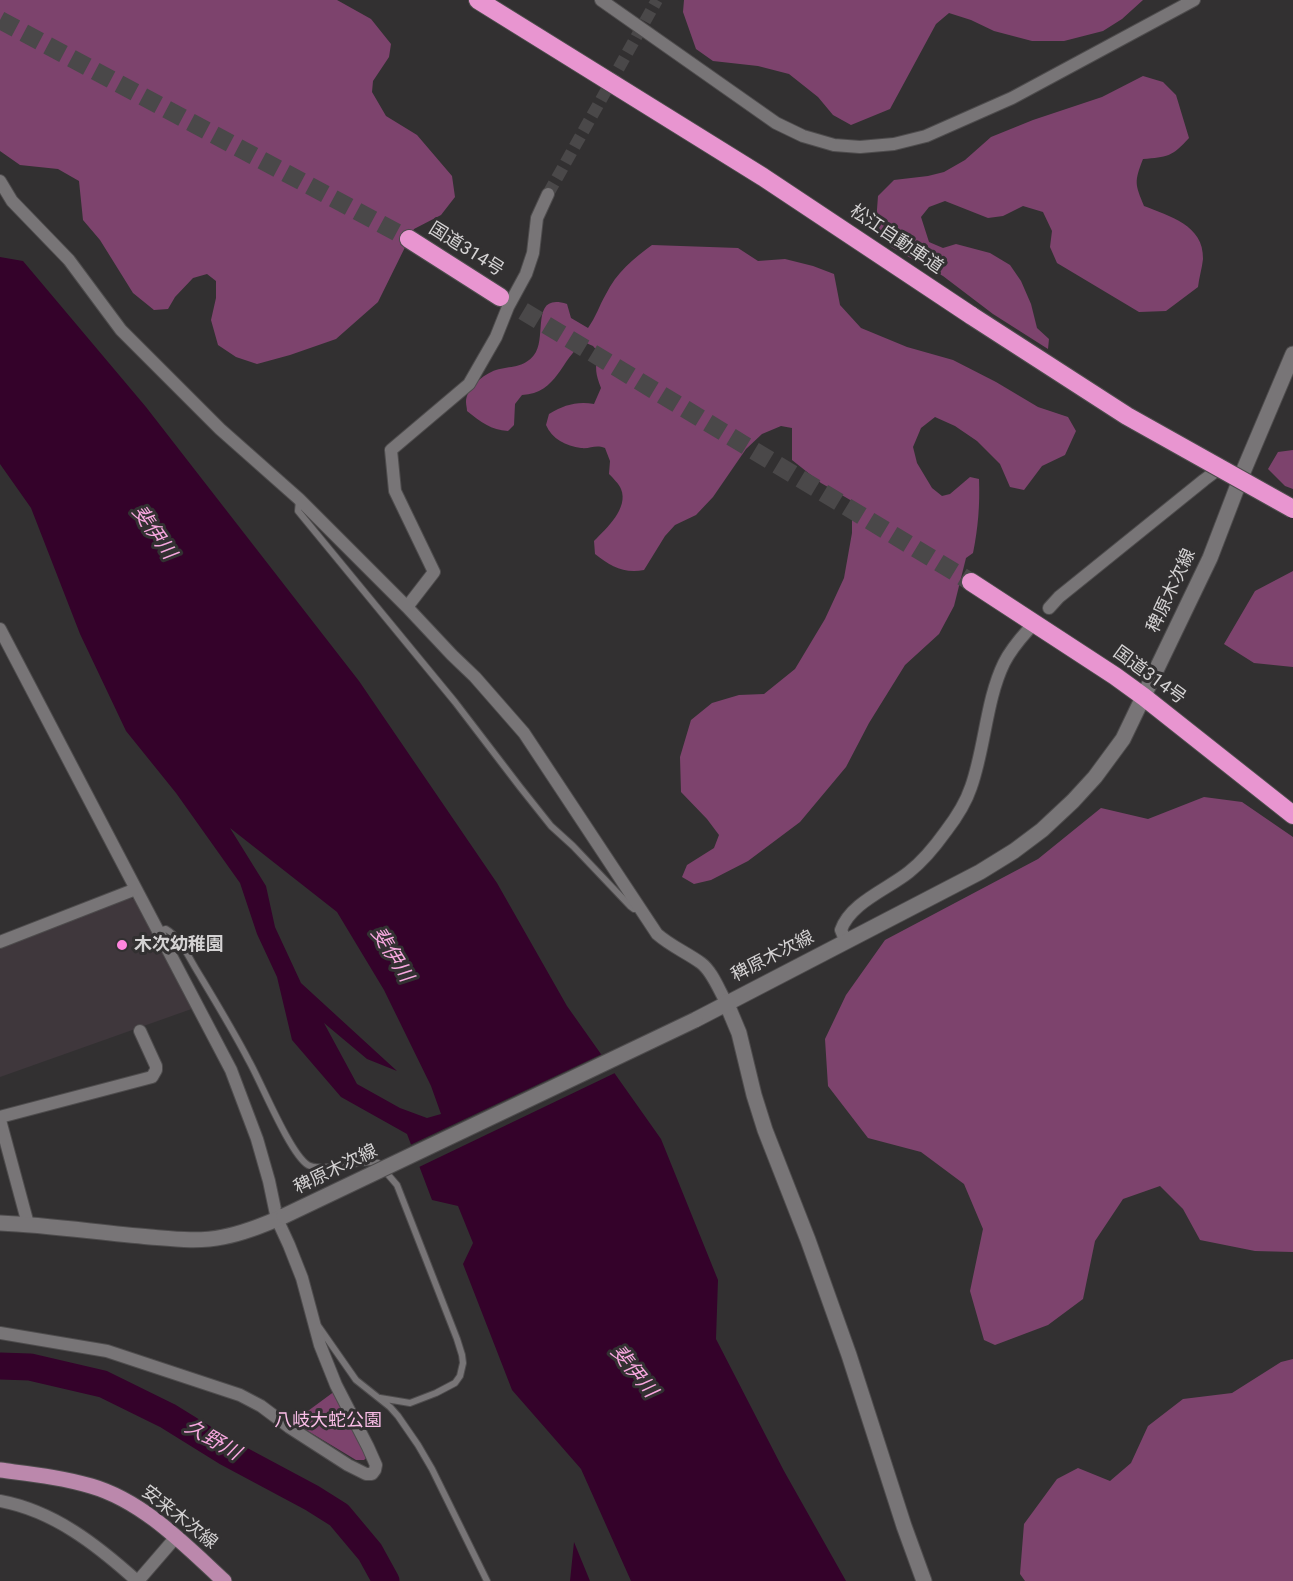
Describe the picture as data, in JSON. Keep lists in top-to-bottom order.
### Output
{
  "streets": {
    "highway": ["松江自動車道", "国道314号"],
    "main road": ["稗原木次線", "安来木次線"]
  },
  "crossings": [
    ["国道314号", "稗原木次線"]
  ],
  "water": ["斐伊川", "久野川"],
  "parks": ["八岐大蛇公園"],
  "places": ["木次幼稚園"]
}
